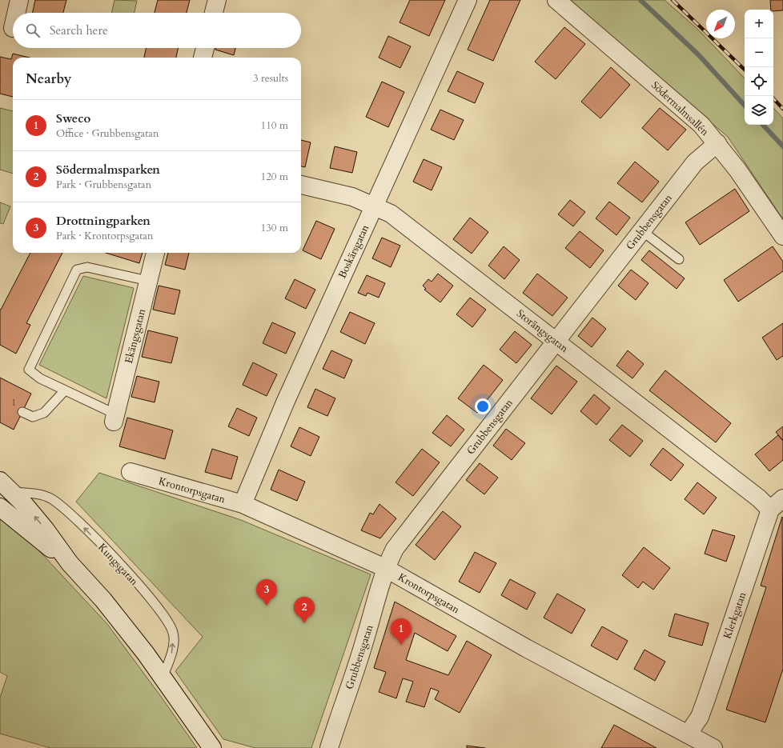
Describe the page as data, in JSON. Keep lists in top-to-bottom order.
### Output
{
  "streets": {
    "street": [
      "Södermalmsallén",
      "Grubbensgatan",
      "Boskärsgatan",
      "Storängsgatan",
      "Ekängsgatan",
      "Krontorpsgatan",
      "Kungsgatan",
      "Klerkgatan"
    ]
  },
  "crossings": [
    ["Södermalmsallén", "Grubbensgatan"],
    ["Grubbensgatan", "Storängsgatan"],
    ["Grubbensgatan", "Krontorpsgatan"],
    ["Boskärsgatan", "Storängsgatan"],
    ["Boskärsgatan", "Krontorpsgatan"],
    ["Storängsgatan", "Klerkgatan"],
    ["Krontorpsgatan", "Klerkgatan"]
  ],
  "house_numbers": ["1"],
  "north": "bottom left",
  "page": {
    "map_buttons": ["+", "−"],
    "search": "Search here",
    "heading": ["Nearby", "3 results"],
    "list": [
      {
        "mark": "1",
        "name": "Sweco",
        "note": "Office · Grubbensgatan",
        "value": "110 m"
      },
      {
        "mark": "2",
        "name": "Södermalmsparken",
        "note": "Park · Grubbensgatan",
        "value": "120 m"
      },
      {
        "mark": "3",
        "name": "Drottningparken",
        "note": "Park · Krontorpsgatan",
        "value": "130 m"
      }
    ],
    "pins": ["3", "2", "1"]
  }
}
